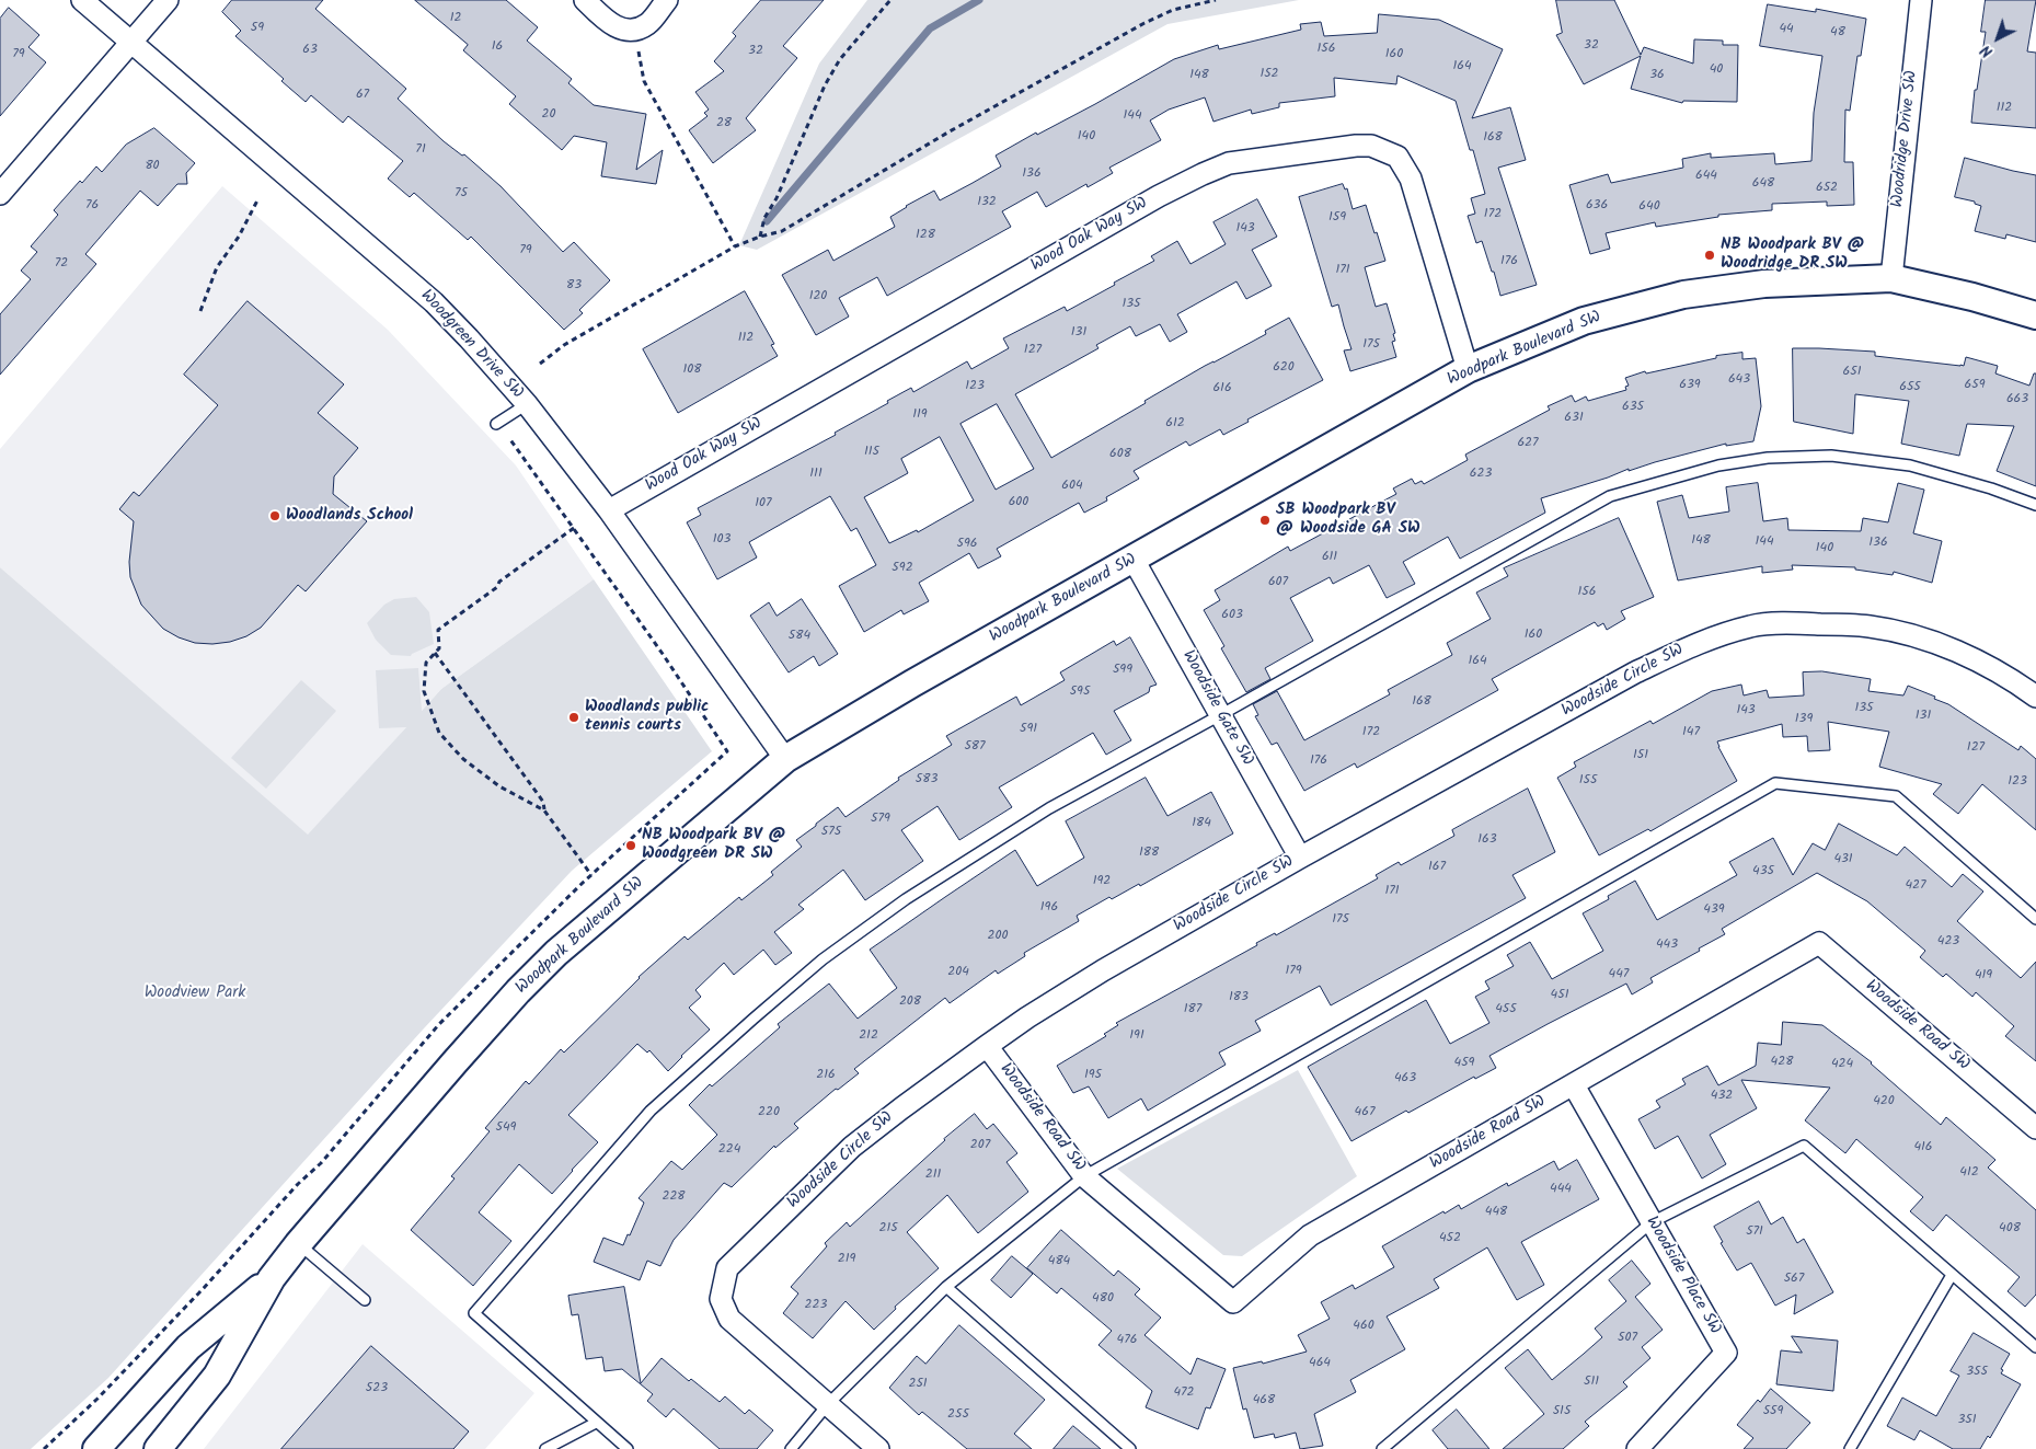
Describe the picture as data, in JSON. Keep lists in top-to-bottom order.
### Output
{
  "streets": {
    "street": [
      "Woodridge Drive SW",
      "Wood Oak Way SW",
      "Woodgreen Drive SW",
      "Woodpark Boulevard SW",
      "Woodside Circle SW",
      "Woodside Gate SW",
      "Woodside Road SW",
      "Woodside Place SW"
    ]
  },
  "crossings": [
    ["Woodridge Drive SW", "Woodpark Boulevard SW"],
    ["Wood Oak Way SW", "Woodgreen Drive SW"],
    ["Wood Oak Way SW", "Woodpark Boulevard SW"],
    ["Woodgreen Drive SW", "Woodpark Boulevard SW"],
    ["Woodpark Boulevard SW", "Woodside Gate SW"],
    ["Woodside Circle SW", "Woodside Gate SW"],
    ["Woodside Circle SW", "Woodside Road SW"],
    ["Woodside Road SW", "Woodside Place SW"]
  ],
  "parks": ["Woodview Park"],
  "places": [
    "NB Woodpark BV @ Woodridge DR SW",
    "Woodlands School",
    "SB Woodpark BV @ Woodside GA SW",
    "Woodlands public tennis courts",
    "NB Woodpark BV @ Woodgreen DR SW"
  ],
  "house_numbers": [
    "12",
    "59",
    "44",
    "48",
    "32",
    "16",
    "156",
    "63",
    "32",
    "79",
    "160",
    "164",
    "40",
    "152",
    "148",
    "36",
    "67",
    "112",
    "20",
    "144",
    "28",
    "140",
    "168",
    "71",
    "80",
    "136",
    "644",
    "648",
    "652",
    "75",
    "132",
    "76",
    "636",
    "640",
    "172",
    "159",
    "143",
    "128",
    "79",
    "176",
    "72",
    "171",
    "83",
    "120",
    "135",
    "131",
    "112",
    "175",
    "127",
    "620",
    "108",
    "651",
    "643",
    "639",
    "659",
    "123",
    "655",
    "616",
    "663",
    "635",
    "119",
    "631",
    "612",
    "627",
    "115",
    "608",
    "111",
    "623",
    "604",
    "600",
    "107",
    "103",
    "148",
    "144",
    "136",
    "596",
    "140",
    "611",
    "592",
    "607",
    "156",
    "603",
    "160",
    "584",
    "164",
    "599",
    "595",
    "168",
    "135",
    "143",
    "131",
    "139",
    "591",
    "172",
    "147",
    "587",
    "127",
    "151",
    "176",
    "583",
    "155",
    "123",
    "579",
    "184",
    "575",
    "163",
    "188",
    "431",
    "167",
    "435",
    "192",
    "427",
    "171",
    "196",
    "439",
    "175",
    "200",
    "423",
    "443",
    "179",
    "204",
    "447",
    "419",
    "451",
    "183",
    "208",
    "187",
    "455",
    "212",
    "191",
    "428",
    "459",
    "424",
    "216",
    "195",
    "463",
    "432",
    "420",
    "220",
    "467",
    "549",
    "207",
    "416",
    "224",
    "412",
    "211",
    "444",
    "228",
    "448",
    "215",
    "408",
    "571",
    "452",
    "219",
    "484",
    "567",
    "480",
    "223",
    "460",
    "507",
    "476",
    "464",
    "355",
    "511",
    "251",
    "523",
    "472",
    "468",
    "515",
    "559",
    "255",
    "351"
  ],
  "north": "bottom left"
}
